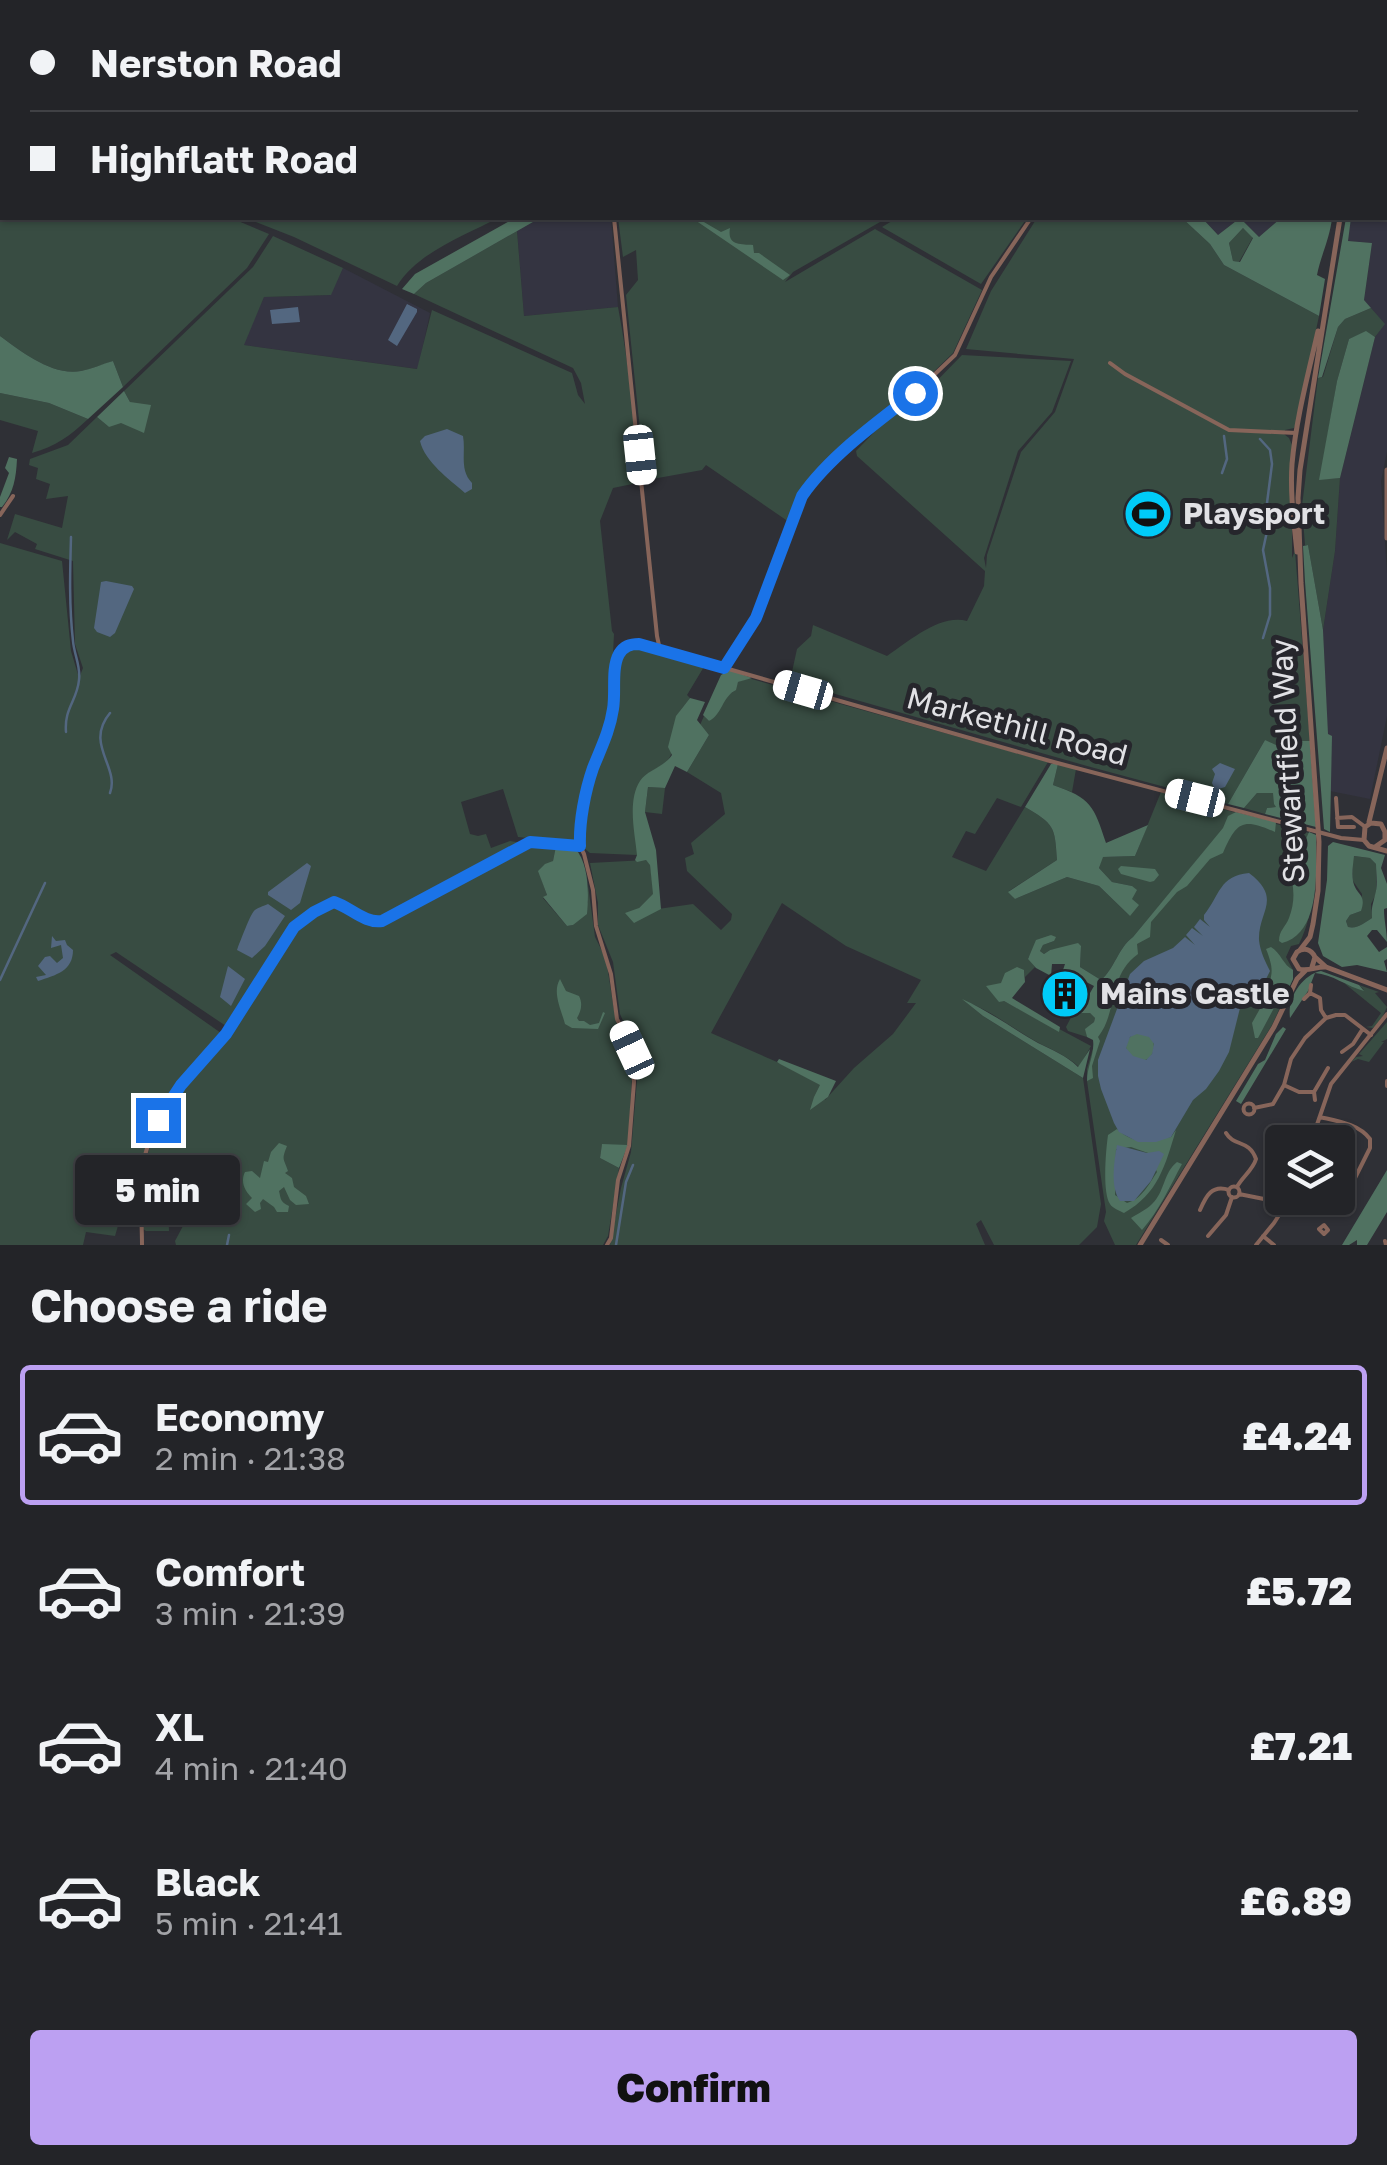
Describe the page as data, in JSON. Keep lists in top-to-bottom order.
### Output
{
  "streets": {
    "street": ["Markethill Road", "Stewartfield Way"]
  },
  "places": {
    "sports": ["Playsport"],
    "building": ["Mains Castle"]
  },
  "page": {
    "banner": ["Nerston Road", "Highflatt Road"],
    "bubble": "5 min",
    "heading": "Choose a ride",
    "list": [
      {
        "name": "Economy",
        "note": "2 min · 21:38",
        "value": "£4.24"
      },
      {
        "name": "Comfort",
        "note": "3 min · 21:39",
        "value": "£5.72"
      },
      {
        "name": "XL",
        "note": "4 min · 21:40",
        "value": "£7.21"
      },
      {
        "name": "Black",
        "note": "5 min · 21:41",
        "value": "£6.89"
      }
    ],
    "buttons": "Confirm"
  }
}
